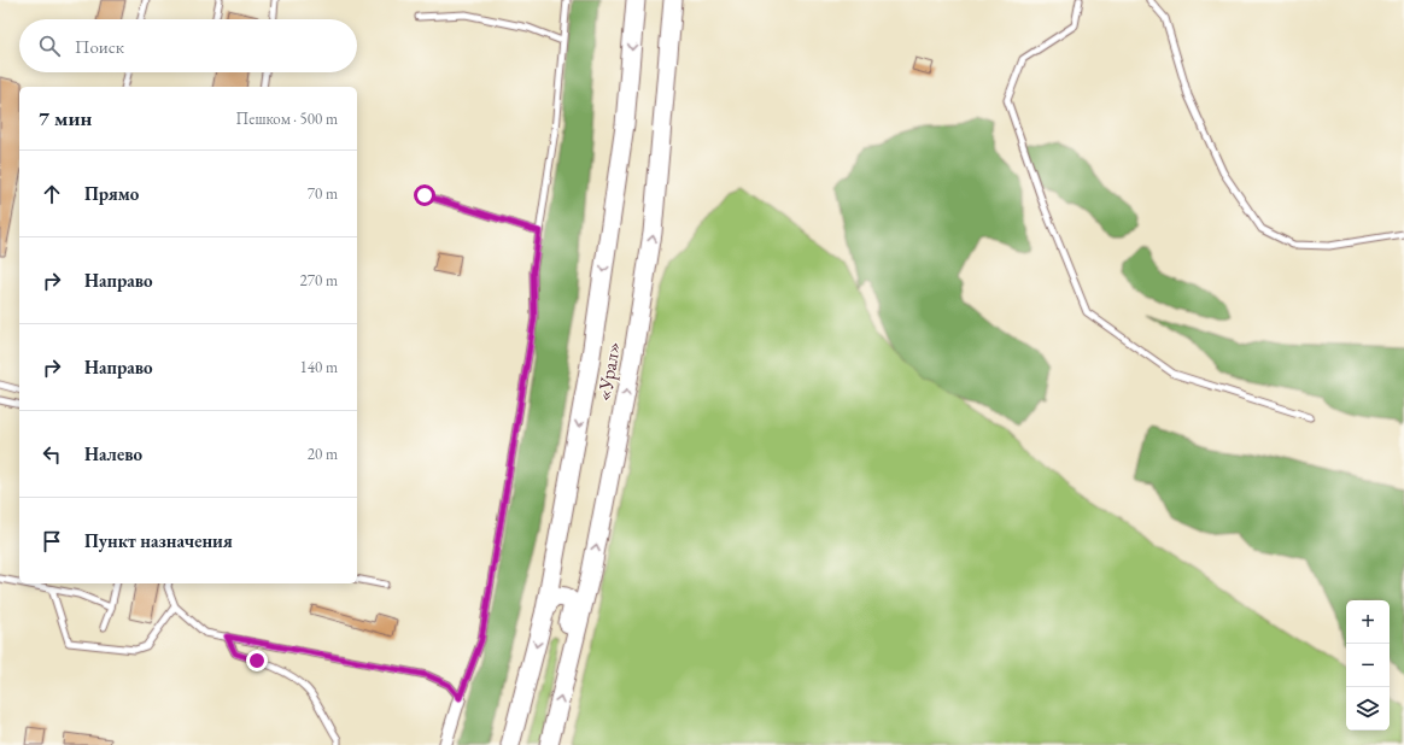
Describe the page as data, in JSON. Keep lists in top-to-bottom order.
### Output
{
  "streets": {
    "main road": ["«Урал»"]
  },
  "page": {
    "search": "Поиск",
    "heading": ["7 мин", "Пешком · 500 m"],
    "list": [
      ["Прямо", "70 m"],
      ["Направо", "270 m"],
      ["Направо", "140 m"],
      ["Налево", "20 m"],
      "Пункт назначения"
    ],
    "map_buttons": ["+", "−"]
  }
}
